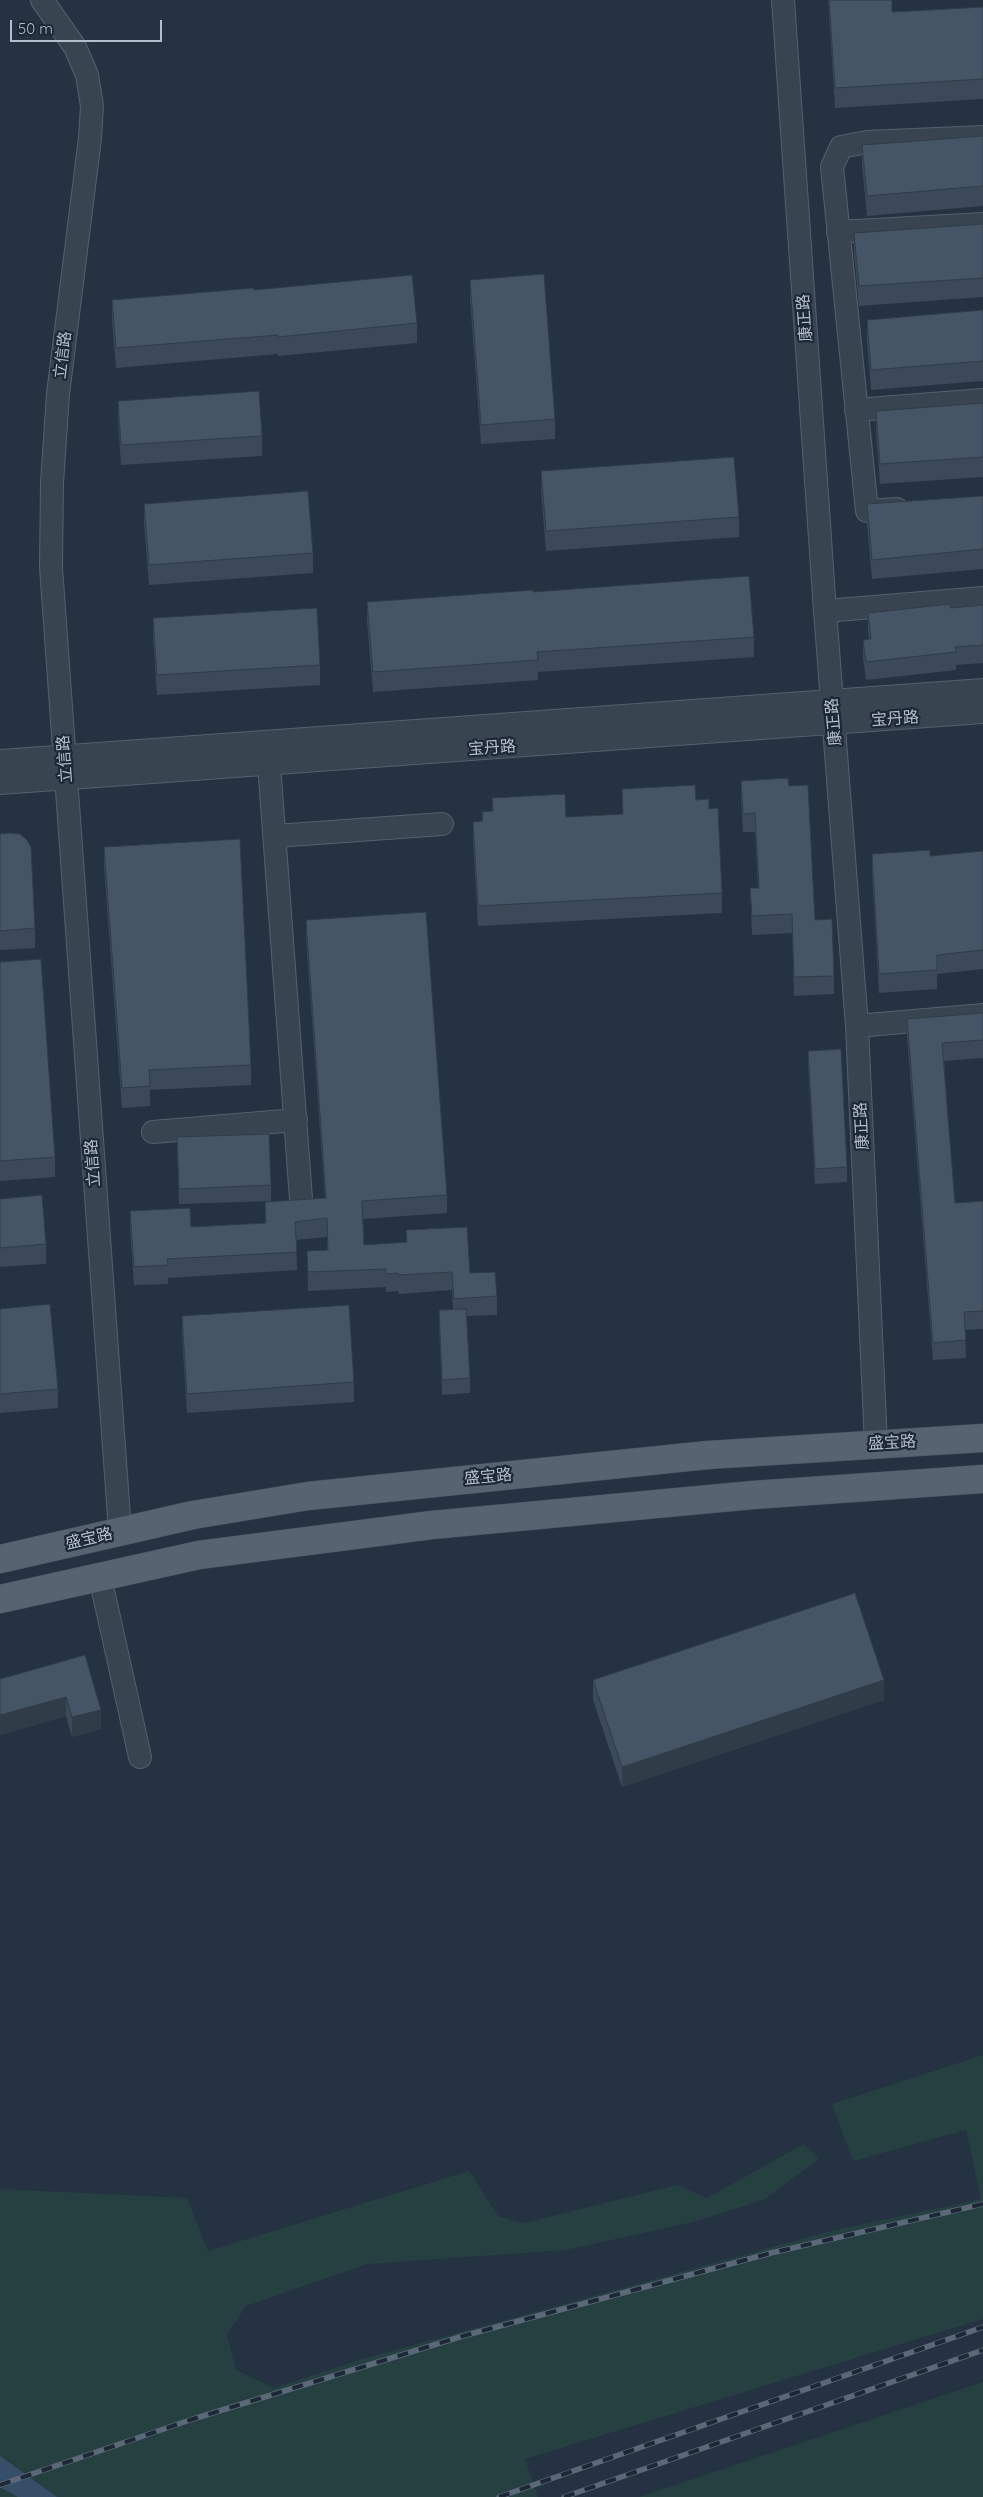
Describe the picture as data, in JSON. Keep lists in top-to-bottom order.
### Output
{
  "streets": {
    "main road": ["盛宝路"],
    "street": ["康正路", "立信路", "宝丹路"]
  },
  "crossings": [
    ["康正路", "宝丹路"],
    ["康正路", "盛宝路"],
    ["立信路", "宝丹路"],
    ["立信路", "盛宝路"]
  ],
  "scale_bar": "50 m"
}
